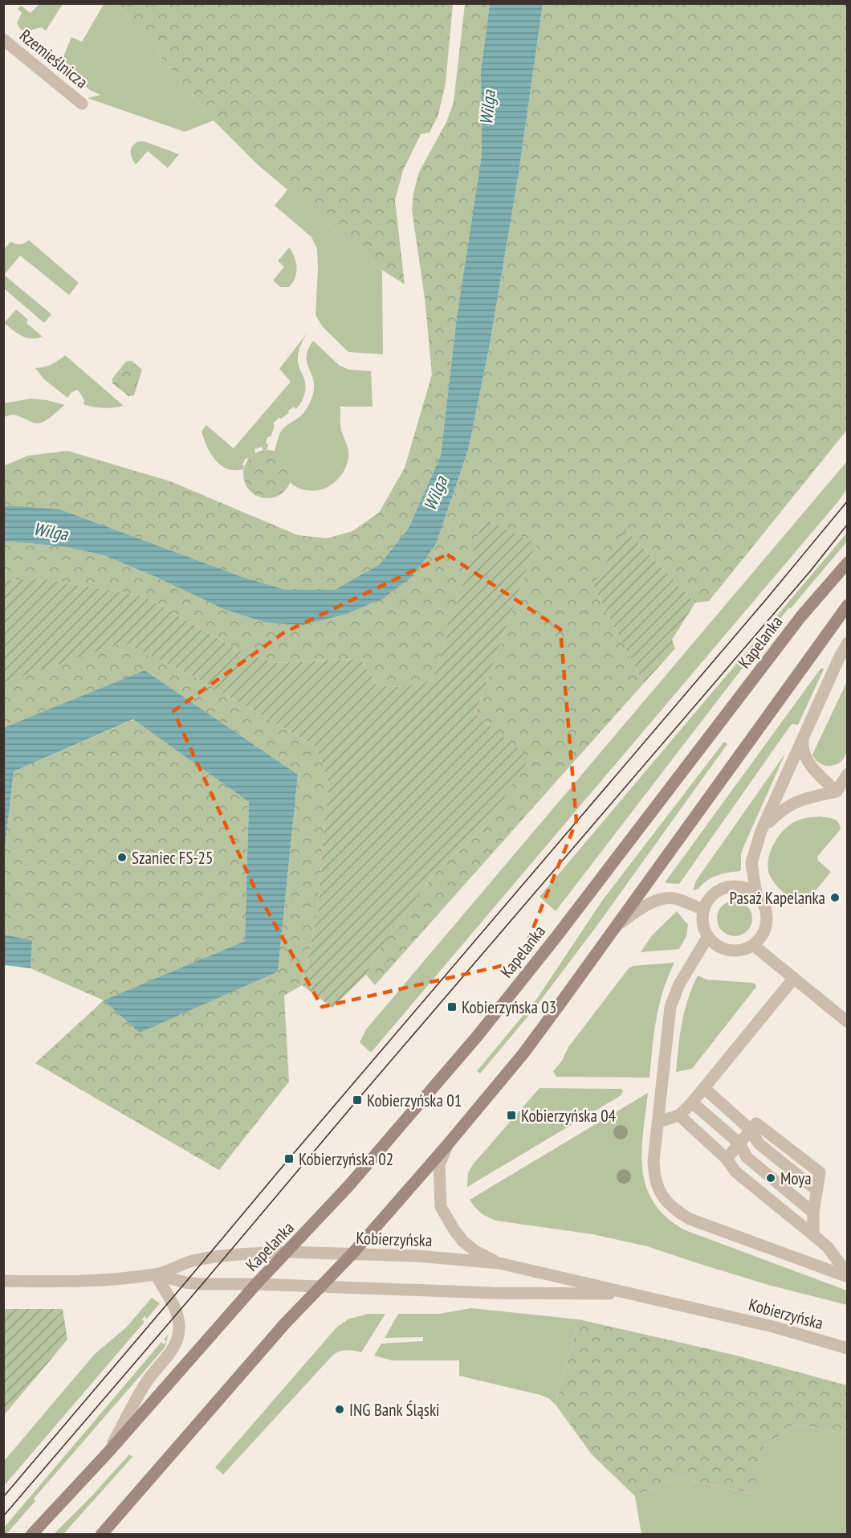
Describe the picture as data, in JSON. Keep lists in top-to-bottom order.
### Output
{
  "streets": {
    "main road": ["Kapelanka"],
    "street": ["Rzemieślnicza", "Kobierzyńska"]
  },
  "crossings": [
    ["Kapelanka", "Kobierzyńska"]
  ],
  "water": ["Wilga"],
  "places": {
    "other": [
      "Szaniec FS-25",
      "Pasaż Kapelanka",
      "Moya",
      "ING Bank Śląski"
    ],
    "transit": [
      "Kobierzyńska 03",
      "Kobierzyńska 01",
      "Kobierzyńska 04",
      "Kobierzyńska 02"
    ]
  }
}
